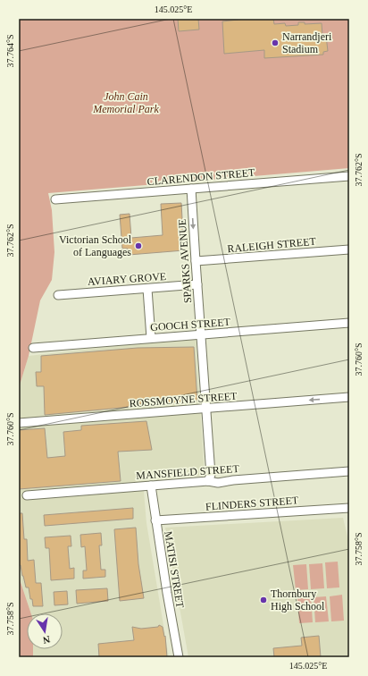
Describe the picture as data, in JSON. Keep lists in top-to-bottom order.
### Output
{
  "streets": {
    "street": [
      "CLARENDON STREET",
      "RALEIGH STREET",
      "SPARKS AVENUE",
      "AVIARY GROVE",
      "GOOCH STREET",
      "ROSSMOYNE STREET",
      "MANSFIELD STREET",
      "FLINDERS STREET",
      "MATISI STREET"
    ]
  },
  "crossings": [
    ["CLARENDON STREET", "SPARKS AVENUE"],
    ["RALEIGH STREET", "SPARKS AVENUE"],
    ["SPARKS AVENUE", "AVIARY GROVE"],
    ["SPARKS AVENUE", "GOOCH STREET"],
    ["SPARKS AVENUE", "ROSSMOYNE STREET"],
    ["SPARKS AVENUE", "MANSFIELD STREET"],
    ["MANSFIELD STREET", "MATISI STREET"],
    ["FLINDERS STREET", "MATISI STREET"]
  ],
  "one_way": ["ROSSMOYNE STREET"],
  "parks": ["John Cain Memorial Park"],
  "places": ["Narrandjeri Stadium", "Victorian School of Languages", "Thornbury High School"],
  "north": "bottom",
  "coordinates": [
    "145.025°E",
    "37.764°S",
    "37.762°S",
    "37.760°S",
    "37.758°S"
  ]
}
